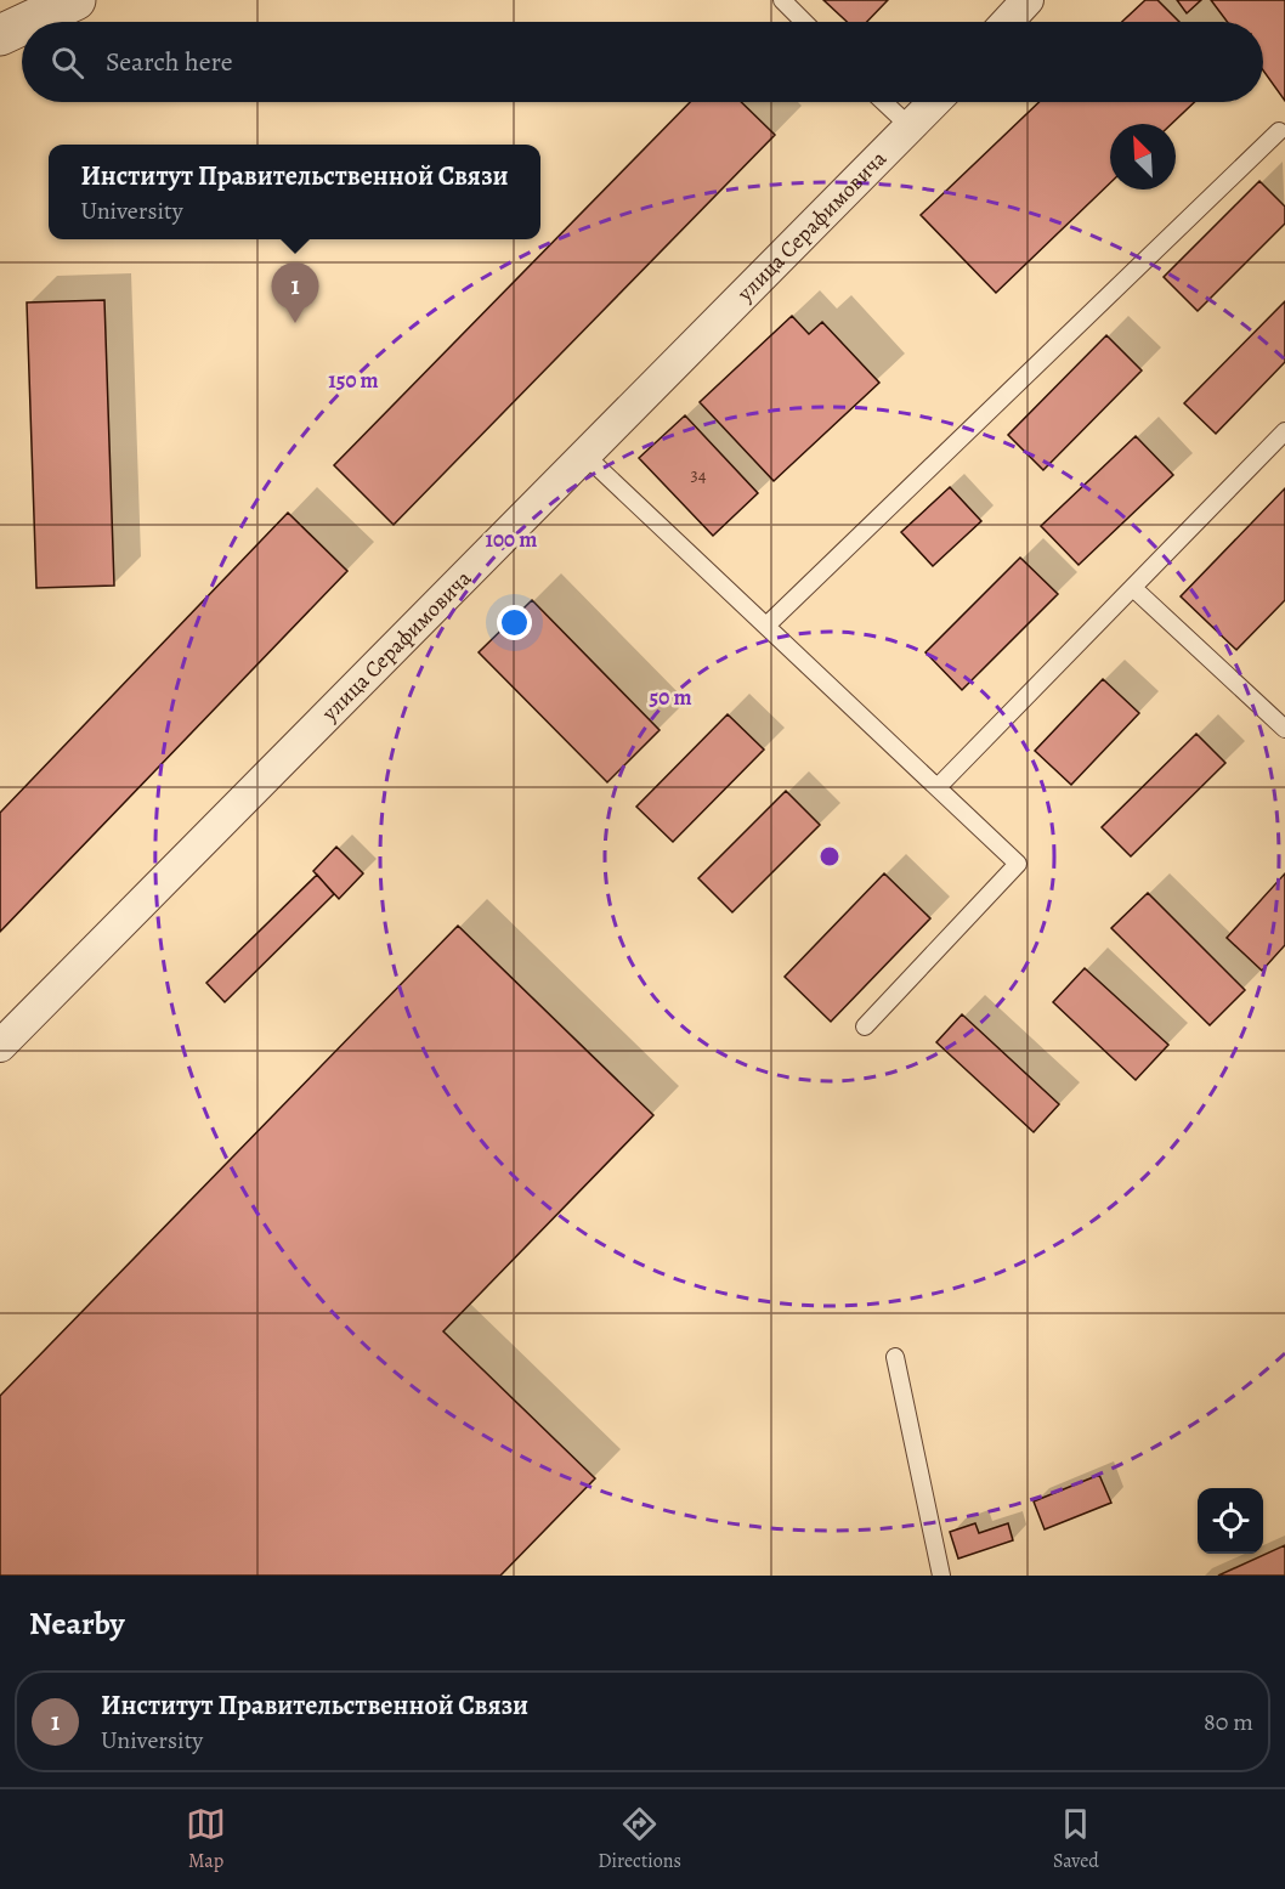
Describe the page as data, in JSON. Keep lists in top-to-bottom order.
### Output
{
  "streets": {
    "street": ["улица Серафимовича"]
  },
  "house_numbers": ["34"],
  "north": "top left",
  "page": {
    "search": "Search here",
    "popup": ["Институт Правительственной Связи", "University"],
    "pins": "1",
    "heading": "Nearby",
    "list": [
      {
        "mark": "1",
        "name": "Институт Правительственной Связи",
        "note": "University",
        "value": "80 m"
      }
    ],
    "nav": ["Map", "Directions", "Saved"]
  },
  "rings": ["150 m", "100 m", "50 m"]
}
